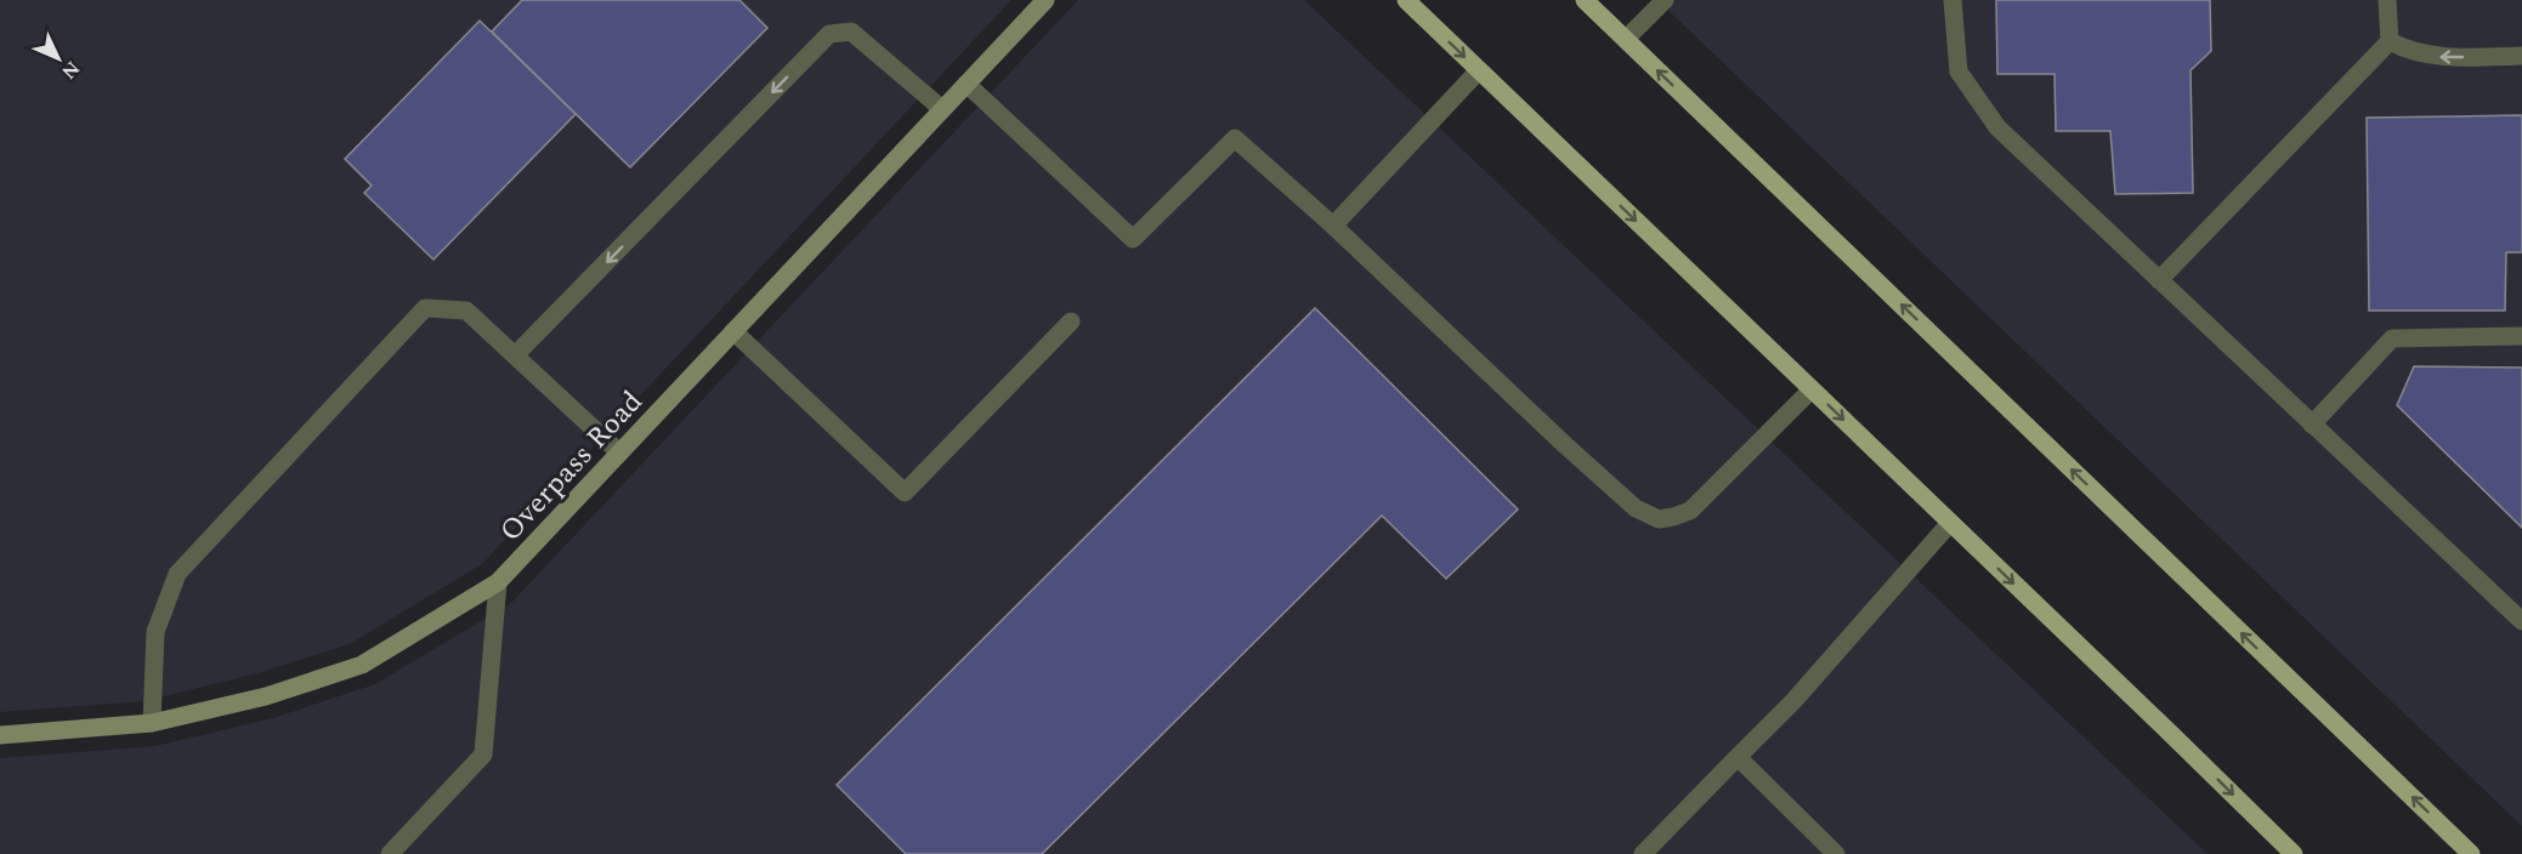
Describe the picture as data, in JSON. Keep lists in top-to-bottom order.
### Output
{
  "streets": {
    "main road": ["Overpass Road"]
  },
  "north": "bottom right"
}
